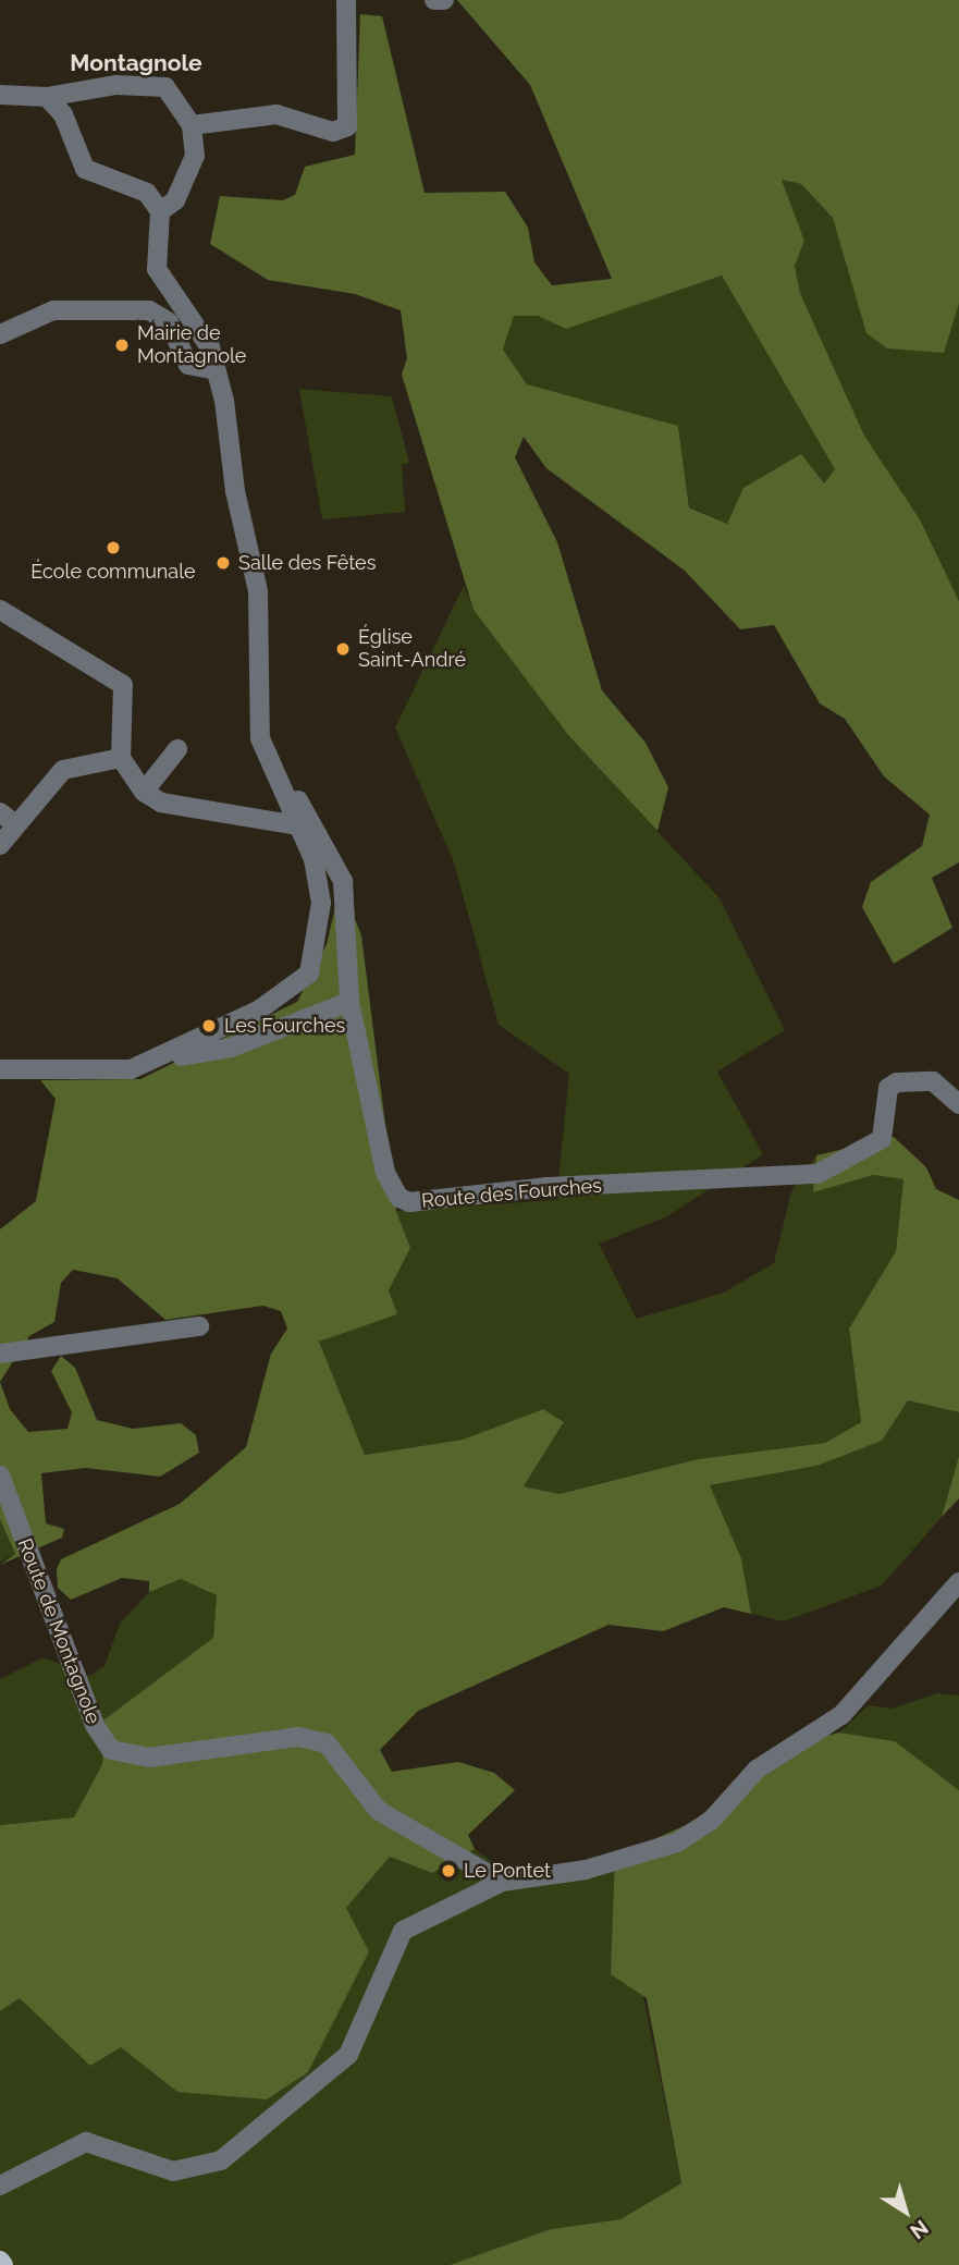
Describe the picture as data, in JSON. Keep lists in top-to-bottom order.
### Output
{
  "streets": {
    "street": ["Route des Fourches", "Route de Montagnole"]
  },
  "districts": ["Montagnole"],
  "places": [
    "Mairie de Montagnole",
    "École communale",
    "Salle des Fêtes",
    "Église Saint-André",
    "Les Fourches",
    "Le Pontet"
  ],
  "north": "bottom right"
}
